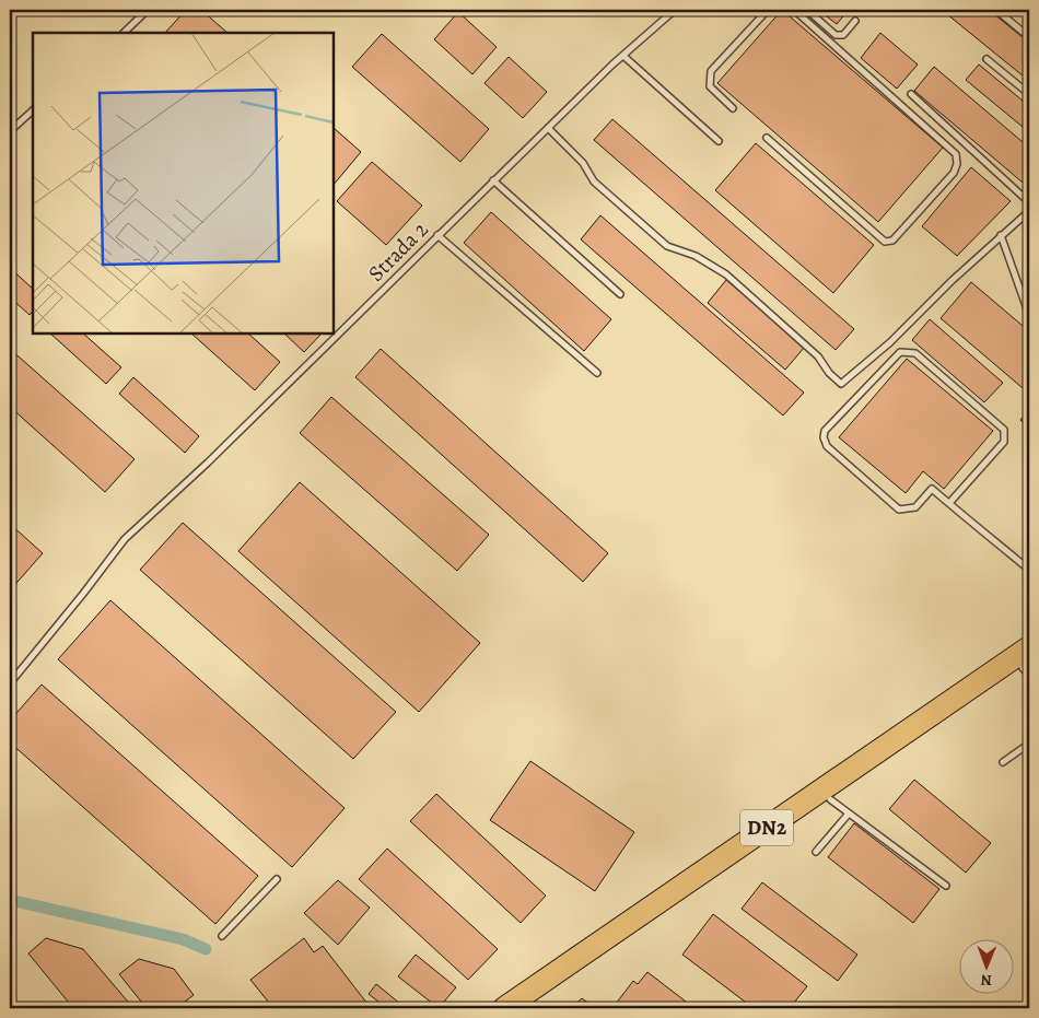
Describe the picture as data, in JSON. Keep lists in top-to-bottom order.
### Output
{
  "streets": {
    "highway": ["DN2"],
    "lane": ["Strada 2"]
  },
  "north": "bottom"
}
